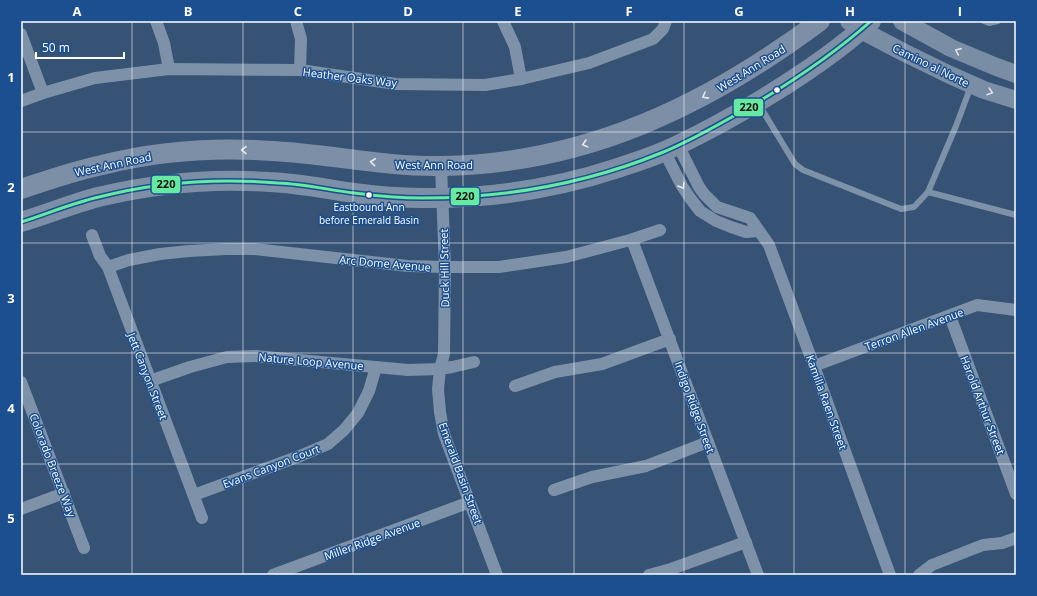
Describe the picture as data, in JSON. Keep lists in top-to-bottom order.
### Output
{
  "streets": {
    "main road": ["Camino al Norte", "West Ann Road"],
    "street": [
      "Heather Oaks Way",
      "Arc Dome Avenue",
      "Duck Hill Street",
      "Terron Allen Avenue",
      "Nature Loop Avenue",
      "Jett Canyon Street",
      "Kamilla Raen Street",
      "Harold Arthur Street",
      "Indigo Ridge Street",
      "Colorado Breeze Way",
      "Evans Canyon Court",
      "Emerald Basin Street",
      "Miller Ridge Avenue"
    ]
  },
  "crossings": [
    ["West Ann Road", "Duck Hill Street"],
    ["Arc Dome Avenue", "Duck Hill Street"],
    ["Arc Dome Avenue", "Jett Canyon Street"],
    ["Arc Dome Avenue", "Indigo Ridge Street"],
    ["Duck Hill Street", "Nature Loop Avenue"],
    ["Duck Hill Street", "Emerald Basin Street"],
    ["Terron Allen Avenue", "Kamilla Raen Street"],
    ["Terron Allen Avenue", "Harold Arthur Street"],
    ["Nature Loop Avenue", "Jett Canyon Street"],
    ["Nature Loop Avenue", "Evans Canyon Court"],
    ["Nature Loop Avenue", "Emerald Basin Street"],
    ["Jett Canyon Street", "Evans Canyon Court"],
    ["Emerald Basin Street", "Miller Ridge Avenue"]
  ],
  "places": ["Eastbound Ann before Emerald Basin"],
  "lines": ["transit line 220"],
  "scale_bar": "50 m",
  "grid": {
    "columns": [
      "A",
      "B",
      "C",
      "D",
      "E",
      "F",
      "G",
      "H",
      "I"
    ],
    "rows": [
      "1",
      "2",
      "3",
      "4",
      "5"
    ]
  }
}
